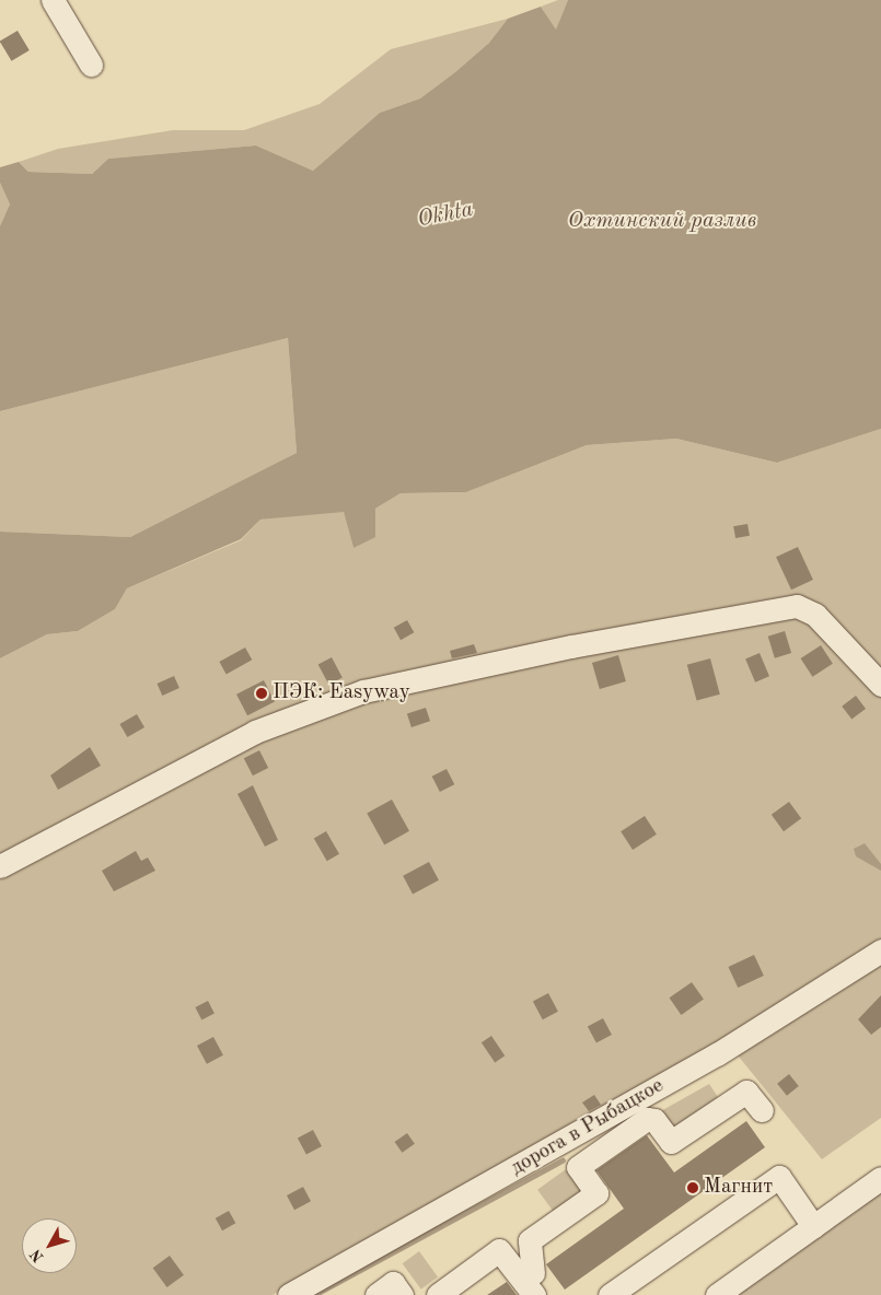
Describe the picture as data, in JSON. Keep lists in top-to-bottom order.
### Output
{
  "streets": {
    "street": ["дорога в Рыбацкое"]
  },
  "water": ["Okhta", "Охтинский разлив"],
  "places": ["ПЭК: Easyway", "Магнит"],
  "north": "bottom left"
}
